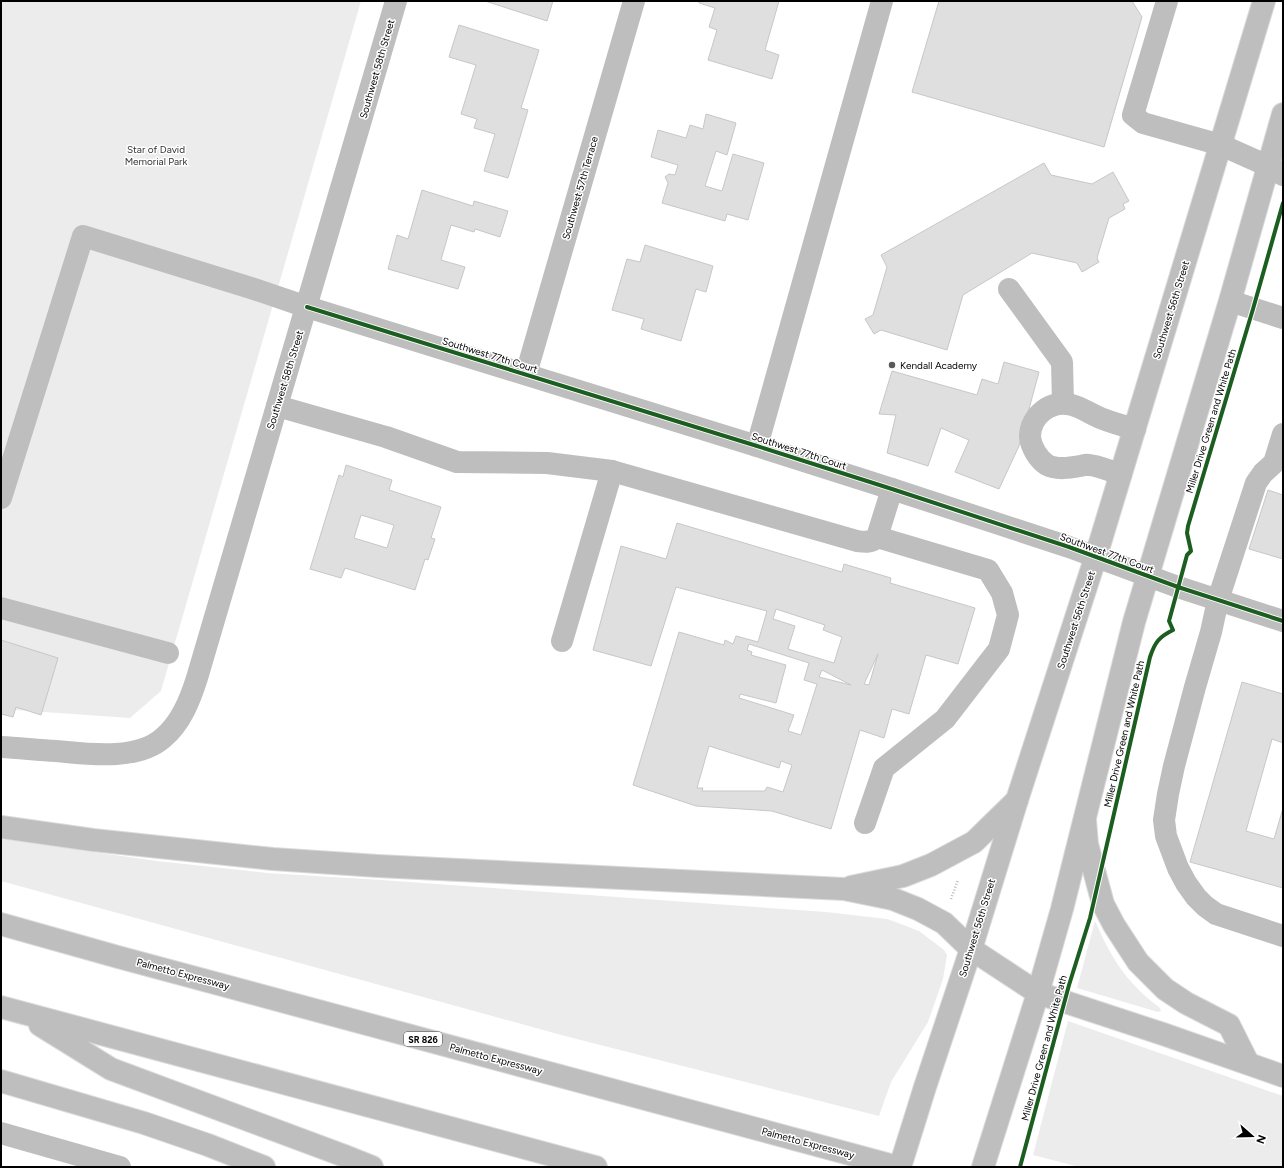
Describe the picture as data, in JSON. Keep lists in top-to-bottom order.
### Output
{
  "streets": {
    "main road": [
      "Southwest 58th Street",
      "Southwest 57th Terrace",
      "Southwest 56th Street",
      "Southwest 77th Court",
      "Palmetto Expressway",
      "SR 826"
    ],
    "cycle path": ["Miller Drive Green and White Path"]
  },
  "crossings": [
    ["Southwest 58th Street", "Southwest 77th Court"],
    ["Southwest 57th Terrace", "Southwest 77th Court"],
    ["Southwest 56th Street", "Southwest 77th Court"],
    ["Southwest 56th Street", "Palmetto Expressway"]
  ],
  "parks": ["Star of David Memorial Park"],
  "places": ["Kendall Academy"],
  "north": "right"
}
